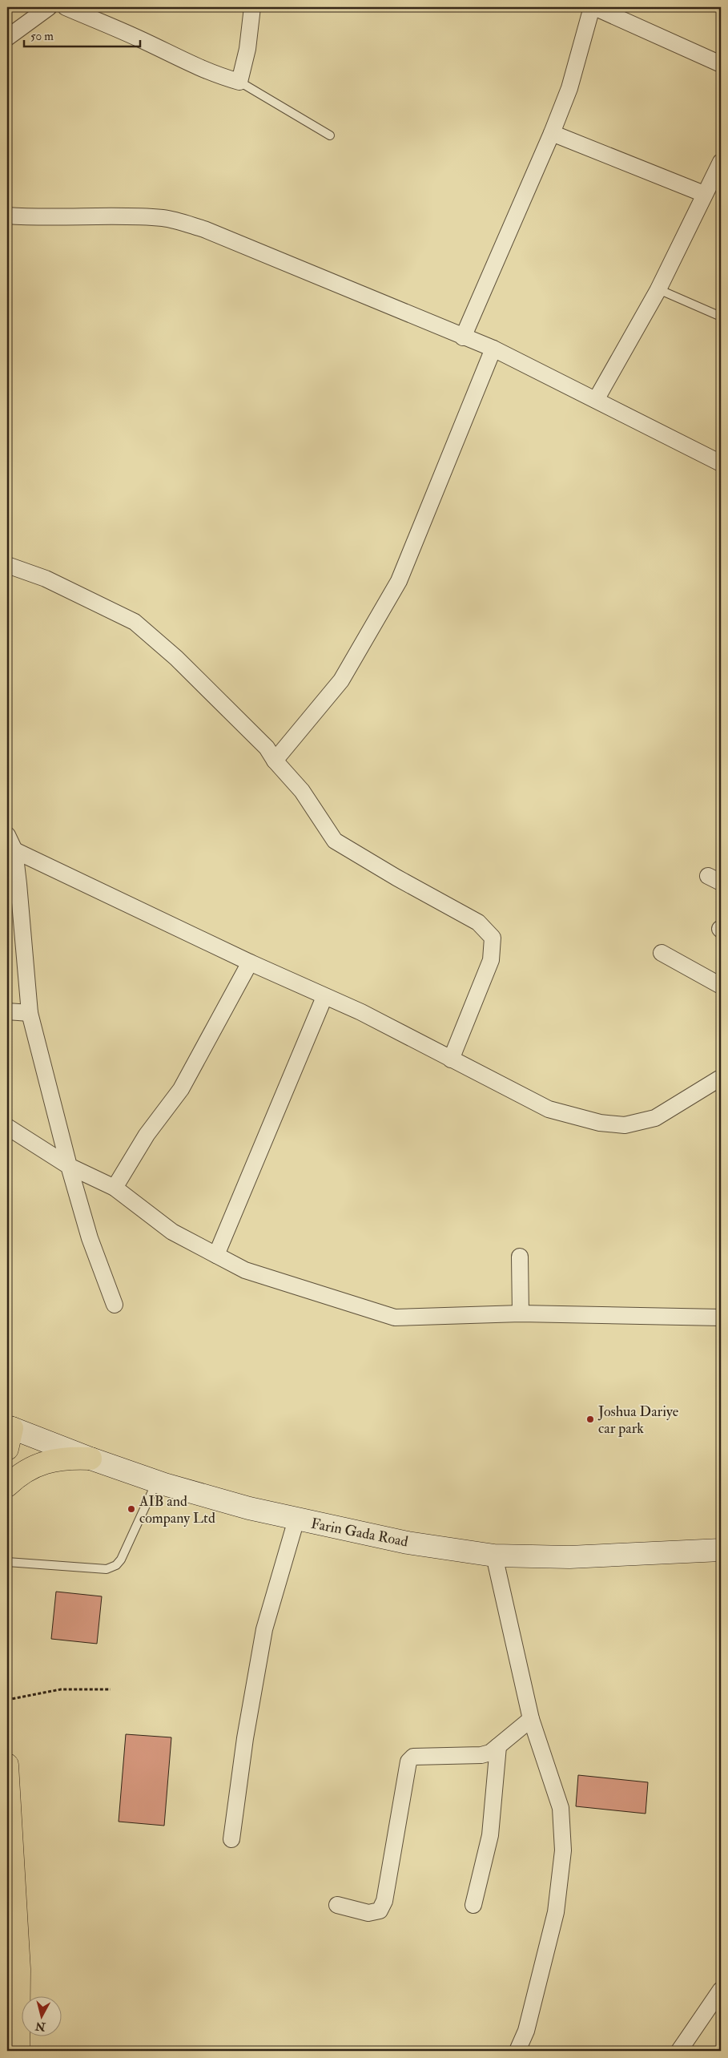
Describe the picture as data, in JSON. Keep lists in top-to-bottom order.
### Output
{
  "streets": {
    "main road": ["Farin Gada Road"]
  },
  "places": ["Joshua Dariye car park", "AIB and company Ltd"],
  "scale_bar": "50 m",
  "north": "bottom"
}
